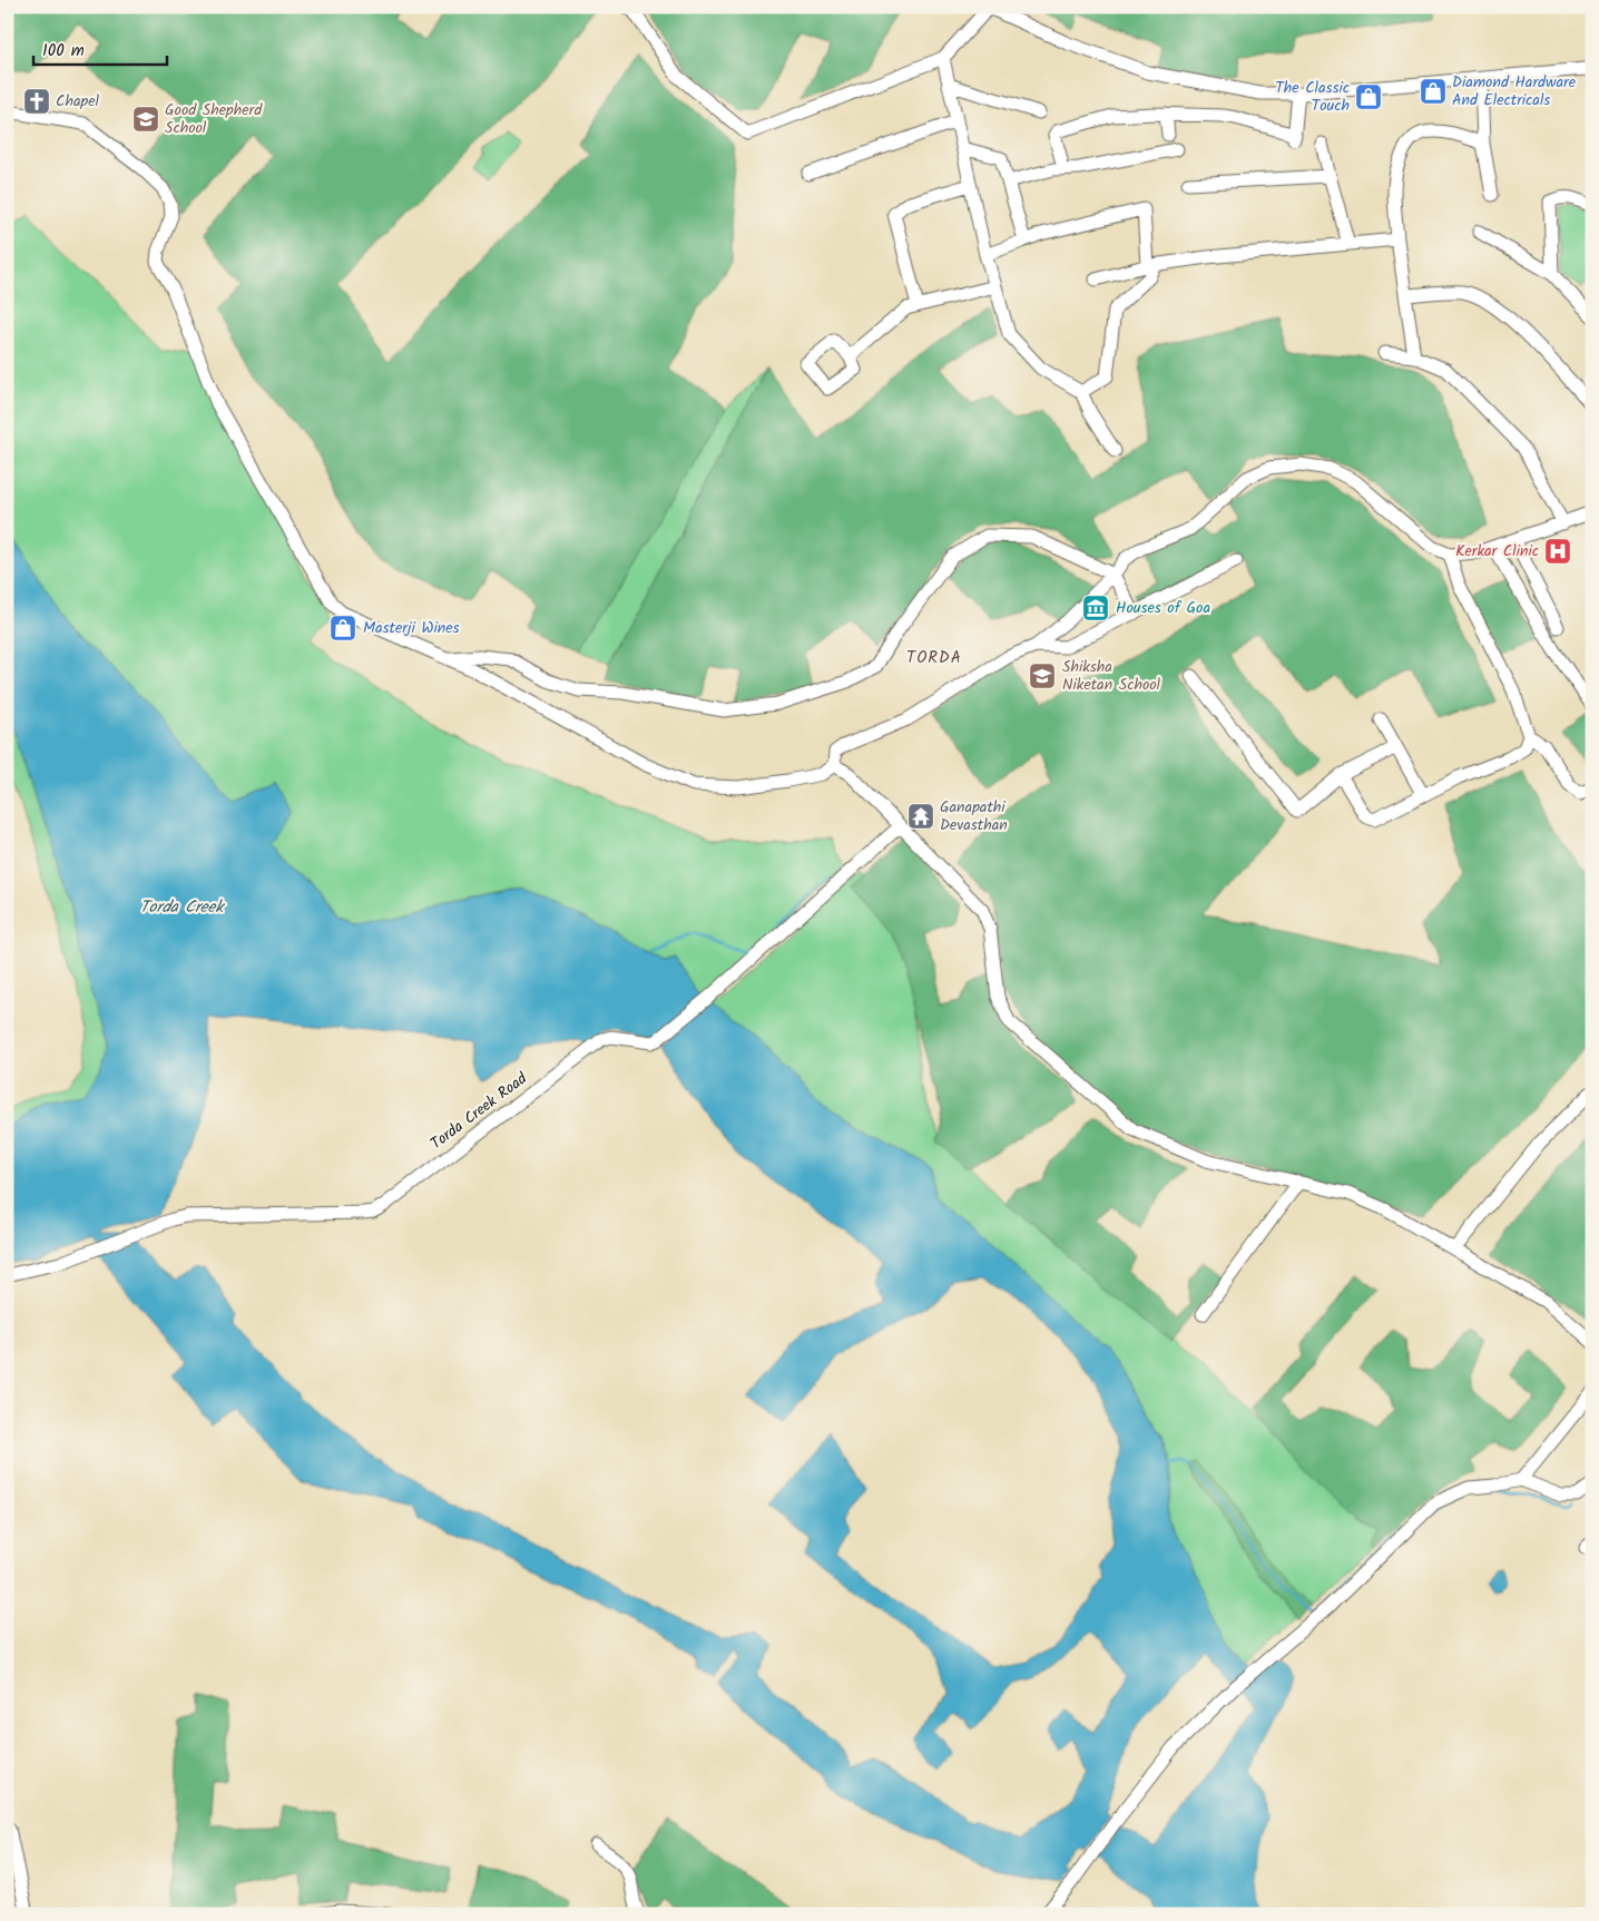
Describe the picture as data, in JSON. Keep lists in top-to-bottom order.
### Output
{
  "streets": {
    "street": ["Torda Creek Road"]
  },
  "districts": ["TORDA"],
  "water": ["Torda Creek"],
  "places": {
    "shop": ["Diamond Hardware And Electricals", "The Classic Touch", "Masterji Wines"],
    "church": ["Chapel"],
    "school or university": ["Good Shepherd School", "Shiksha Niketan School"],
    "hospital": ["Kerkar Clinic"],
    "museum": ["Houses of Goa"],
    "temple": ["Ganapathi Devasthan"]
  },
  "scale_bar": "100 m"
}
